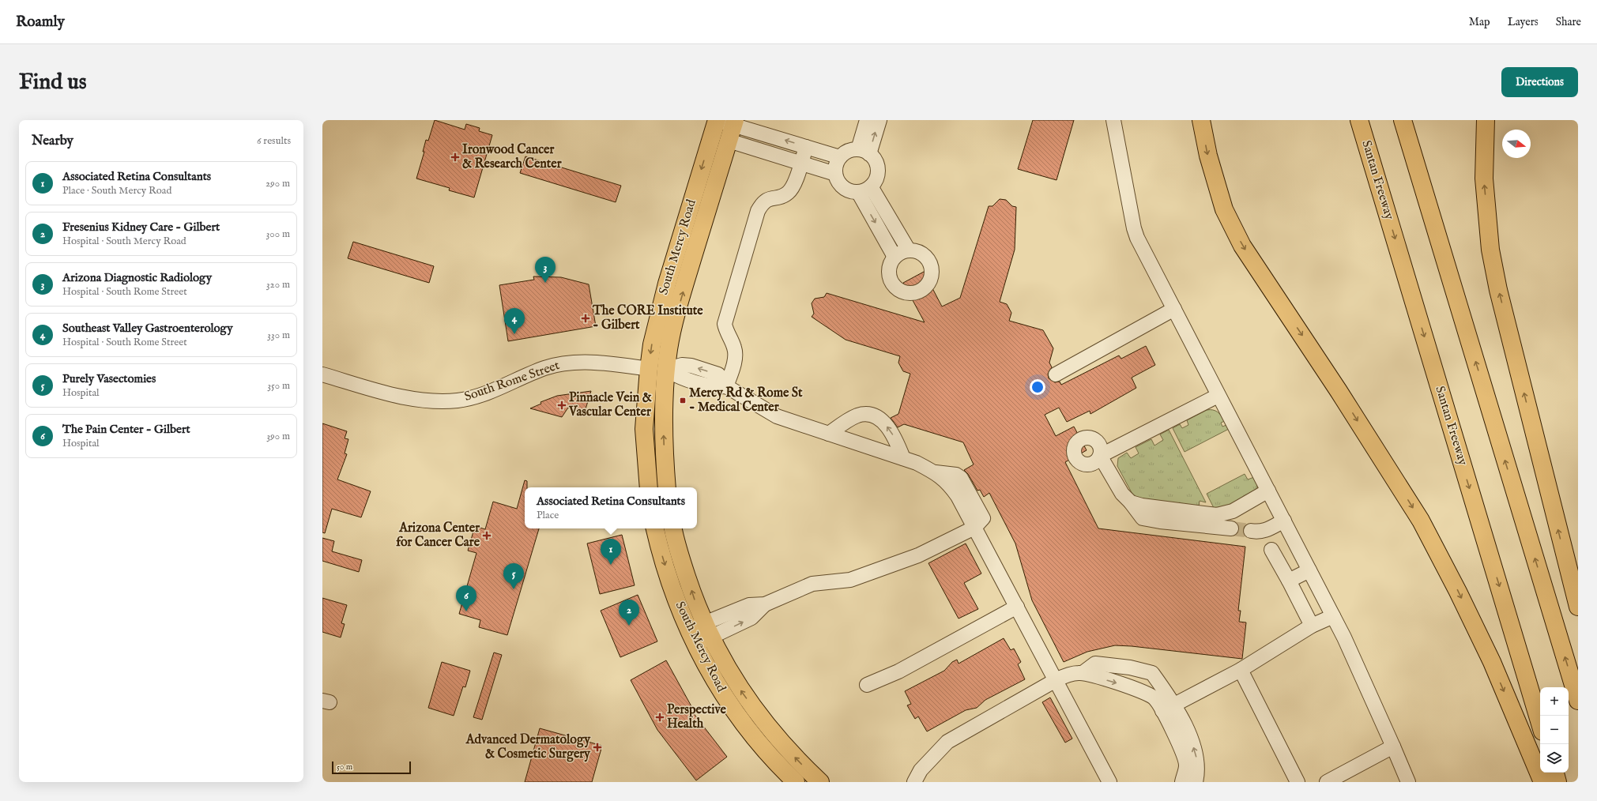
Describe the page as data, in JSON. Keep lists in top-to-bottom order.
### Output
{
  "streets": {
    "main road": ["Santan Freeway", "South Mercy Road"],
    "street": ["South Rome Street"]
  },
  "crossings": [
    ["South Mercy Road", "South Rome Street"]
  ],
  "places": {
    "health": [
      "Ironwood Cancer & Research Center",
      "The CORE Institute - Gilbert",
      "Pinnacle Vein & Vascular Center",
      "Arizona Center for Cancer Care",
      "Perspective Health",
      "Advanced Dermatology & Cosmetic Surgery"
    ],
    "transit": ["Mercy Rd & Rome St - Medical Center"]
  },
  "scale_bar": "50 m",
  "north": "right",
  "page": {
    "header": "Roamly",
    "nav": ["Map", "Layers", "Share"],
    "buttons": "Directions",
    "title": "Find us",
    "heading": ["Nearby", "6 results"],
    "list": [
      {
        "mark": "1",
        "name": "Associated Retina Consultants",
        "note": "Place · South Mercy Road",
        "value": "290 m"
      },
      {
        "mark": "2",
        "name": "Fresenius Kidney Care - Gilbert",
        "note": "Hospital · South Mercy Road",
        "value": "300 m"
      },
      {
        "mark": "3",
        "name": "Arizona Diagnostic Radiology",
        "note": "Hospital · South Rome Street",
        "value": "320 m"
      },
      {
        "mark": "4",
        "name": "Southeast Valley Gastroenterology",
        "note": "Hospital · South Rome Street",
        "value": "330 m"
      },
      {
        "mark": "5",
        "name": "Purely Vasectomies",
        "note": "Hospital",
        "value": "350 m"
      },
      {
        "mark": "6",
        "name": "The Pain Center - Gilbert",
        "note": "Hospital",
        "value": "390 m"
      }
    ],
    "pins": [
      "3",
      "4",
      "1",
      "5",
      "6",
      "2"
    ],
    "popup": ["Associated Retina Consultants", "Place"],
    "map_buttons": ["+", "−"],
    "scale": "50 m"
  }
}
